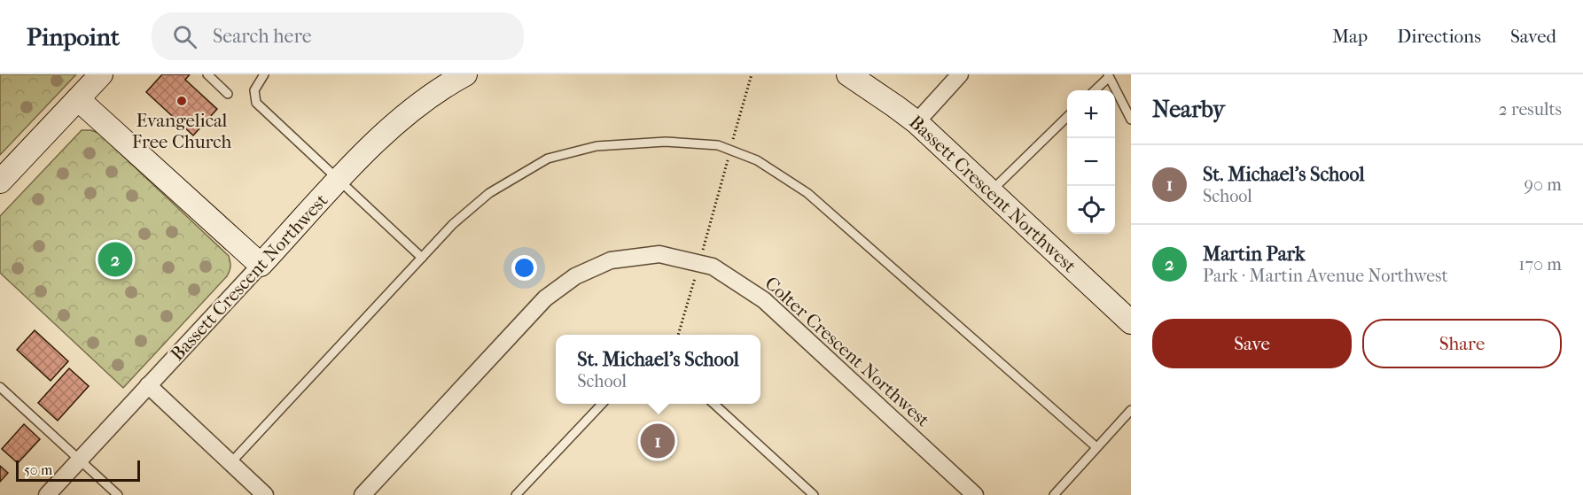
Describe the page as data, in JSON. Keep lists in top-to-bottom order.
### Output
{
  "streets": {
    "street": ["Bassett Crescent Northwest", "Colter Crescent Northwest"]
  },
  "places": ["Evangelical Free Church"],
  "scale_bar": "50 m",
  "page": {
    "header": "Pinpoint",
    "search": "Search here",
    "nav": ["Map", "Directions", "Saved"],
    "heading": ["Nearby", "2 results"],
    "map_buttons": ["+", "−"],
    "list": [
      {
        "mark": "1",
        "name": "St. Michael's School",
        "note": "School",
        "value": "90 m"
      },
      {
        "mark": "2",
        "name": "Martin Park",
        "note": "Park · Martin Avenue Northwest",
        "value": "170 m"
      }
    ],
    "pins": ["2", "1"],
    "buttons": ["Save", "Share"],
    "popup": ["St. Michael's School", "School"],
    "scale": "50 m"
  }
}
